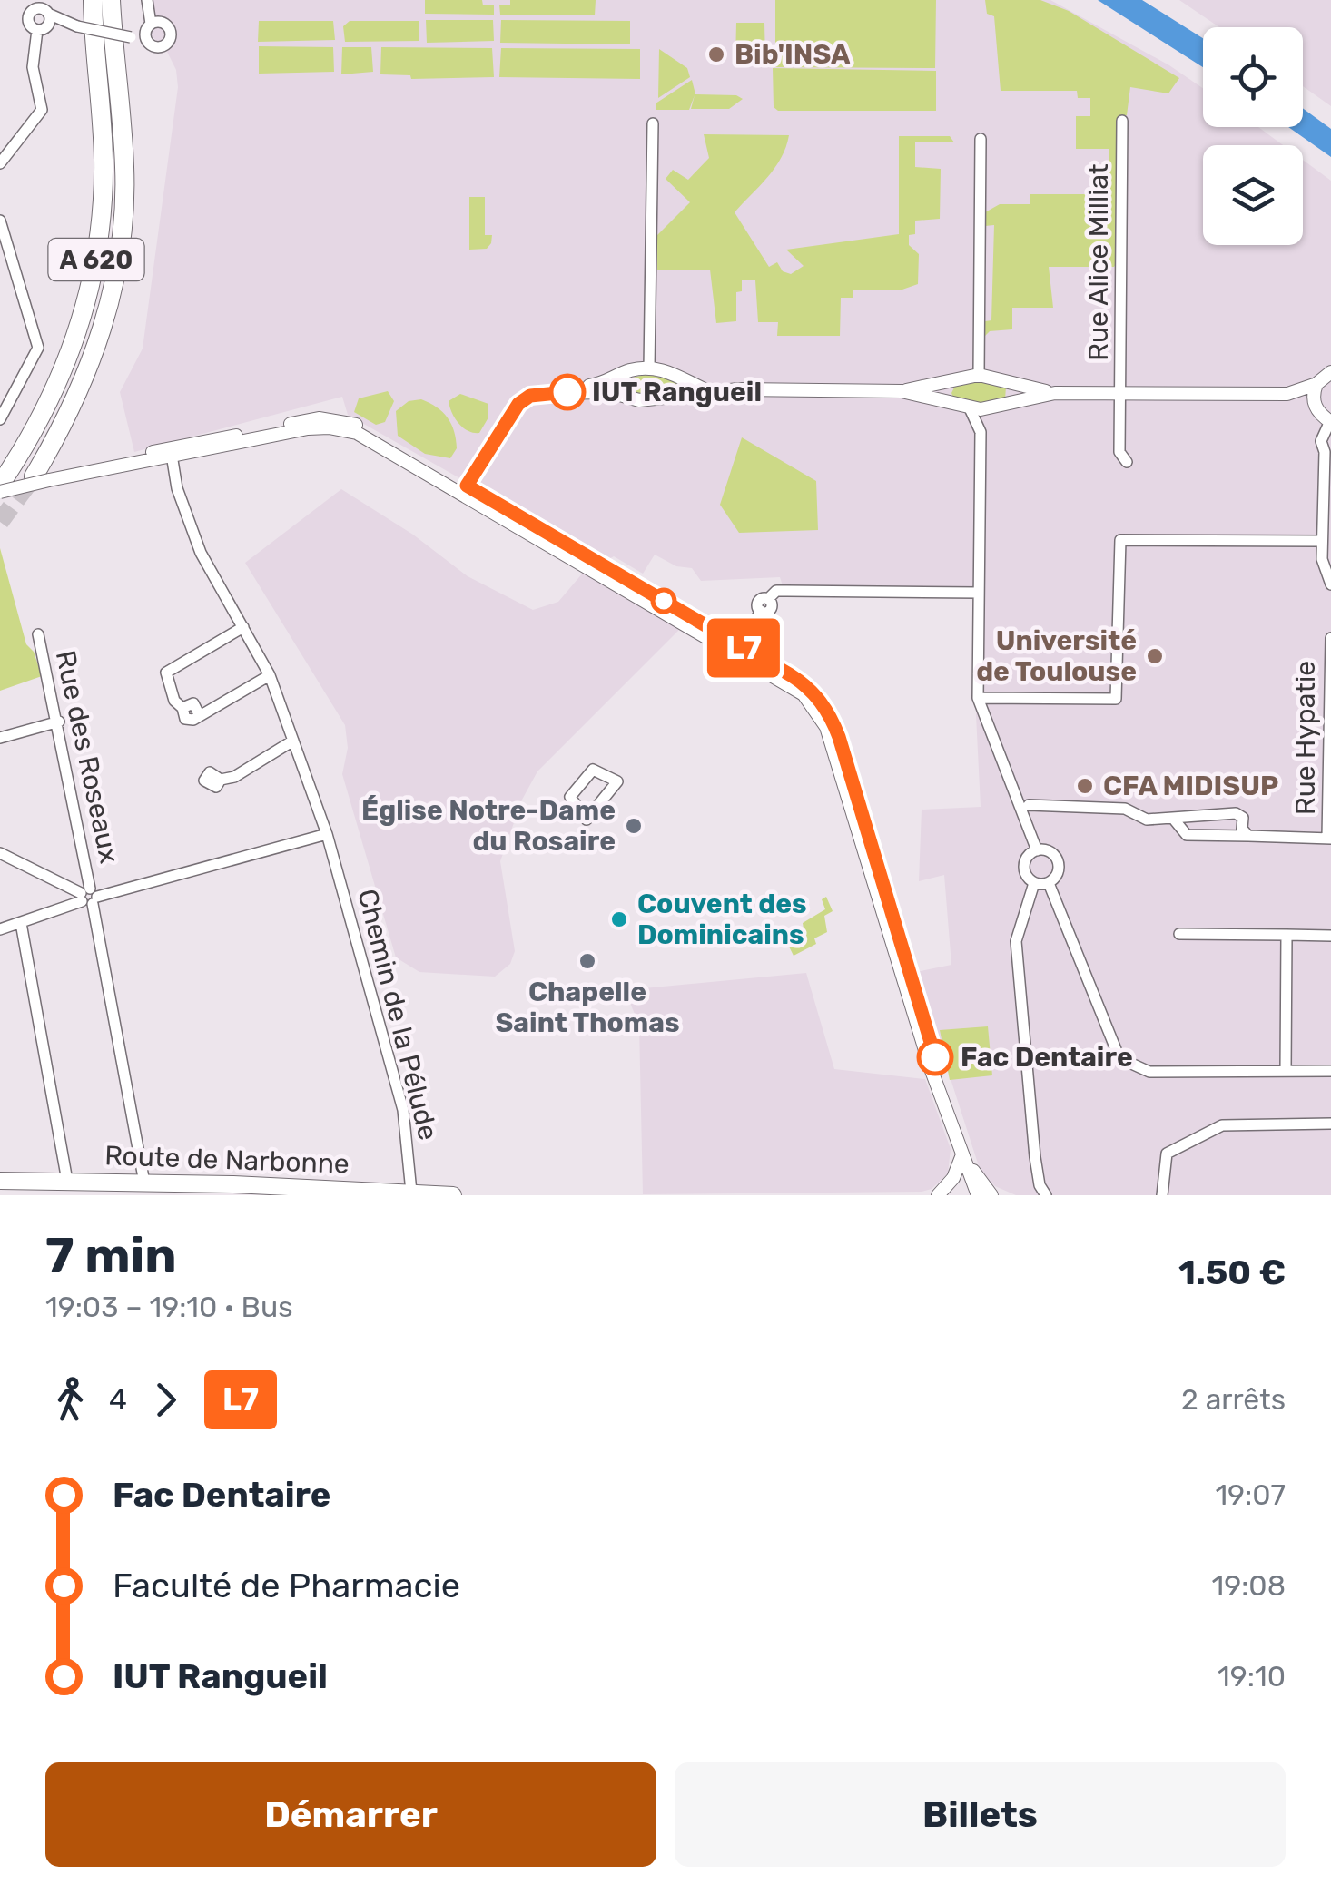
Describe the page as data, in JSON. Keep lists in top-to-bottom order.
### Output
{
  "streets": {
    "highway": ["A 620"],
    "main road": ["Route de Narbonne"],
    "street": [
      "Rue Alice Milliat",
      "Rue Hypatie",
      "Rue des Roseaux",
      "Chemin de la Pélude"
    ]
  },
  "crossings": [
    ["Rue des Roseaux", "Route de Narbonne"],
    ["Chemin de la Pélude", "Route de Narbonne"]
  ],
  "places": [
    "Bib'INSA",
    "IUT Rangueil",
    "Université de Toulouse",
    "CFA MIDISUP",
    "Église Notre-Dame du Rosaire",
    "Couvent des Dominicains",
    "Chapelle Saint Thomas",
    "Fac Dentaire"
  ],
  "lines": ["bus line L7"],
  "page": {
    "on_map": "L7",
    "heading": ["7 min", "19:03 – 19:10 · Bus", "1.50 €"],
    "legs": ["4", "L7", "2 arrêts"],
    "list": [
      {
        "name": "Fac Dentaire",
        "value": "19:07"
      },
      {
        "name": "Faculté de Pharmacie",
        "value": "19:08"
      },
      {
        "name": "IUT Rangueil",
        "value": "19:10"
      }
    ],
    "buttons": ["Démarrer", "Billets"]
  }
}
